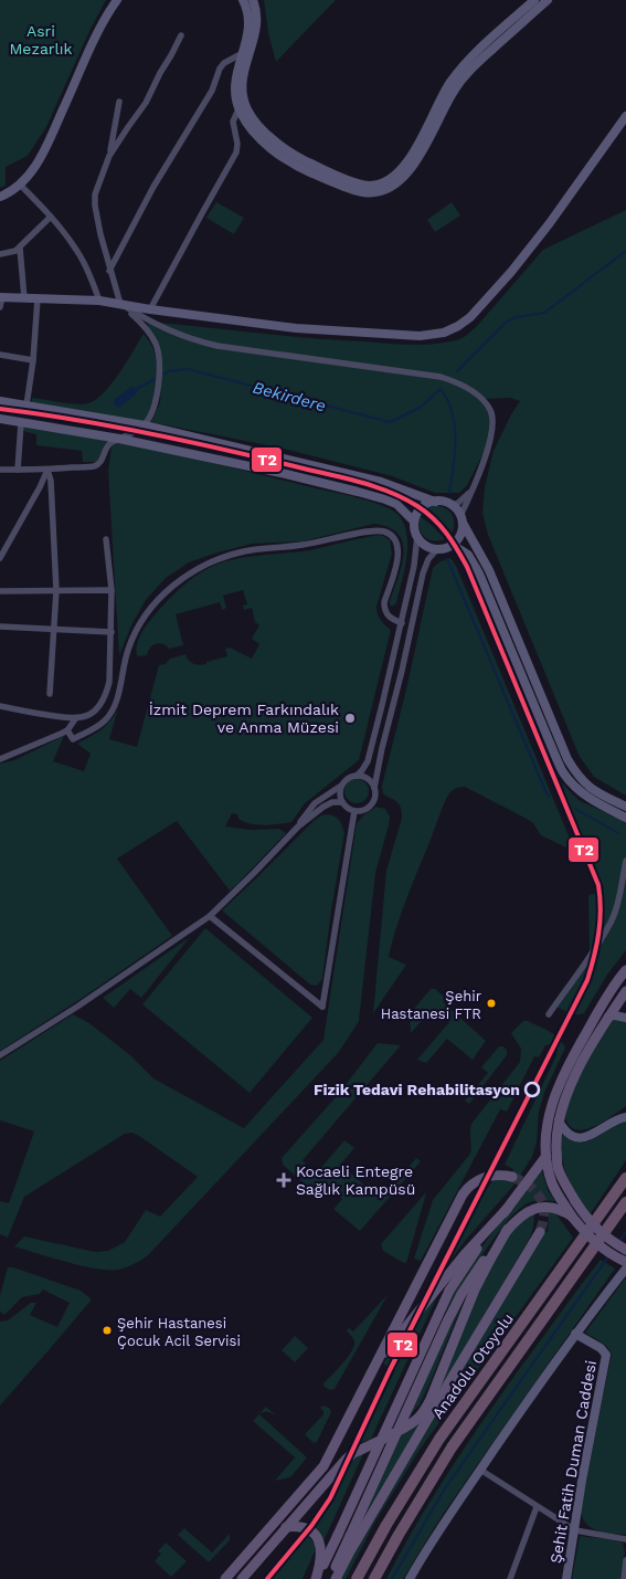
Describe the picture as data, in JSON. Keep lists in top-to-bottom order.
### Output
{
  "streets": {
    "highway": ["Anadolu Otoyolu"],
    "main road": ["Şehit Fatih Duman Caddesi"]
  },
  "water": ["Bekirdere"],
  "parks": ["Asri Mezarlık"],
  "places": {
    "other": [
      "İzmit Deprem Farkındalık ve Anma Müzesi",
      "Şehir Hastanesi FTR",
      "Fizik Tedavi Rehabilitasyon",
      "Şehir Hastanesi Çocuk Acil Servisi"
    ],
    "health": ["Kocaeli Entegre Sağlık Kampüsü"]
  },
  "lines": ["transit line T2"]
}
